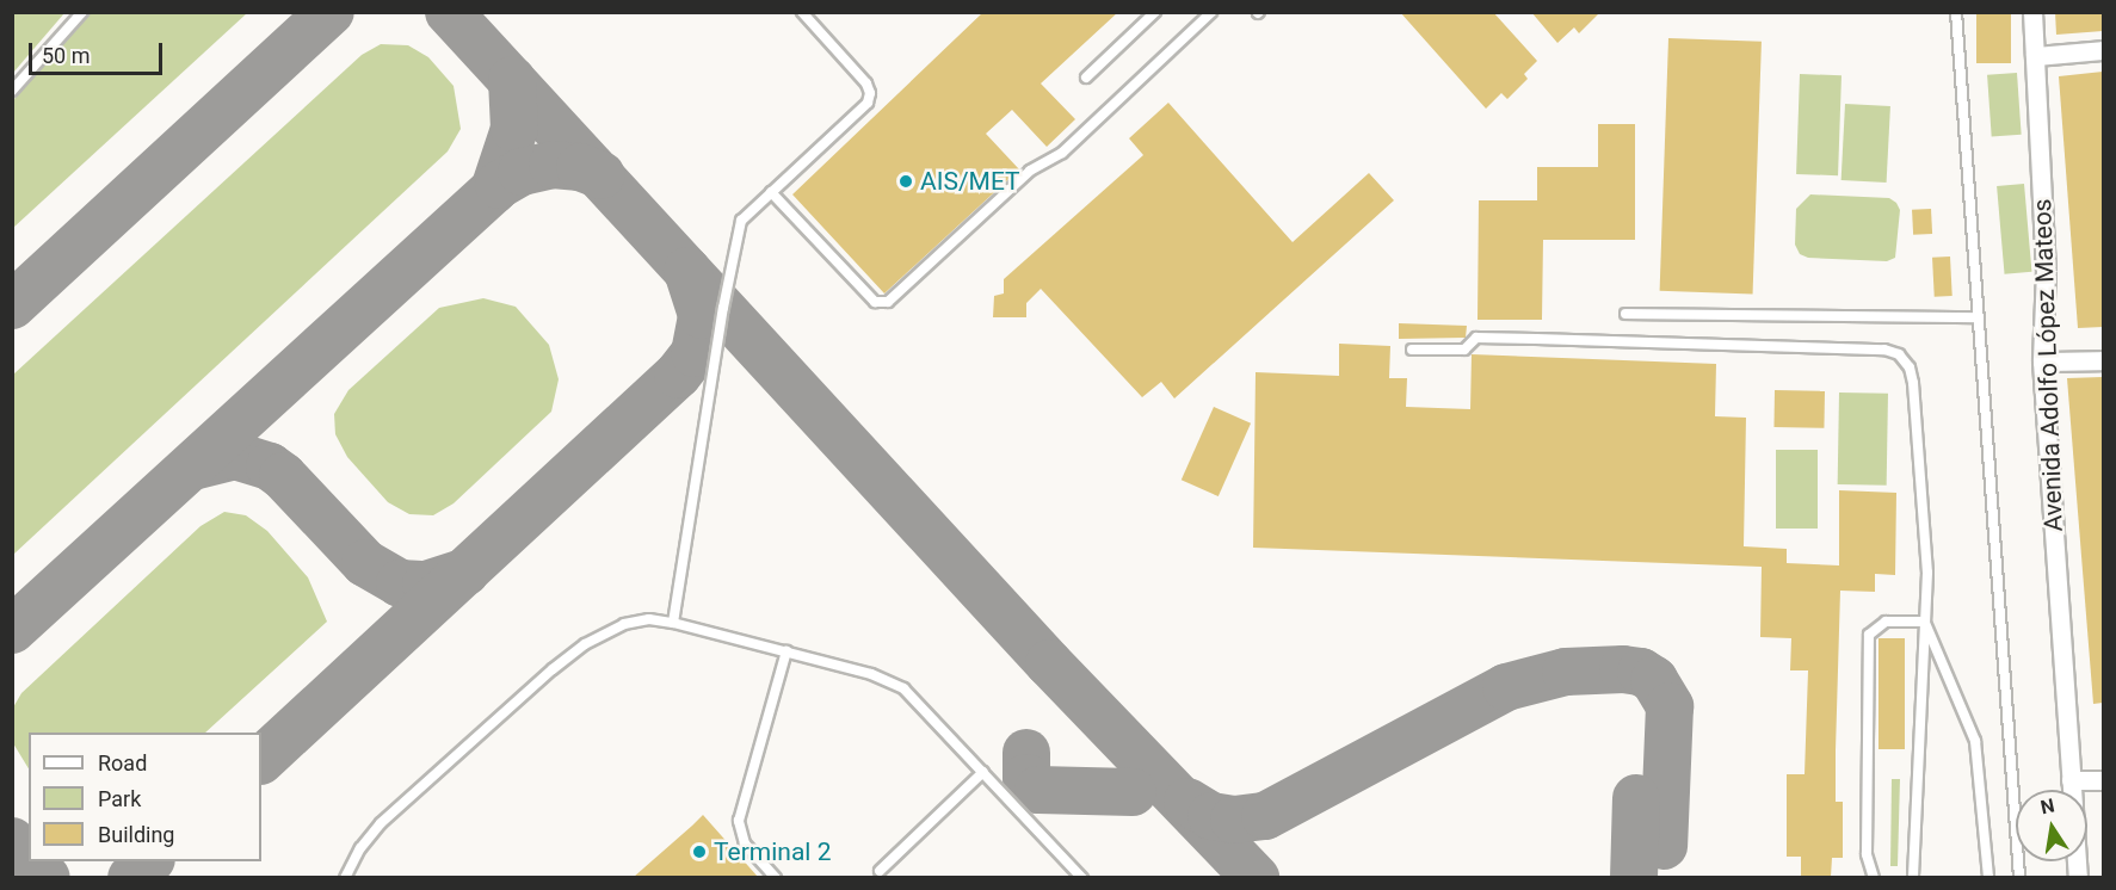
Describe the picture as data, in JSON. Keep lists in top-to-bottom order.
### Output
{
  "streets": {
    "street": ["Avenida Adolfo López Mateos"]
  },
  "places": ["AIS/MET", "Terminal 2"],
  "legend": ["Road", "Park", "Building"],
  "scale_bar": "50 m",
  "north": "top"
}
